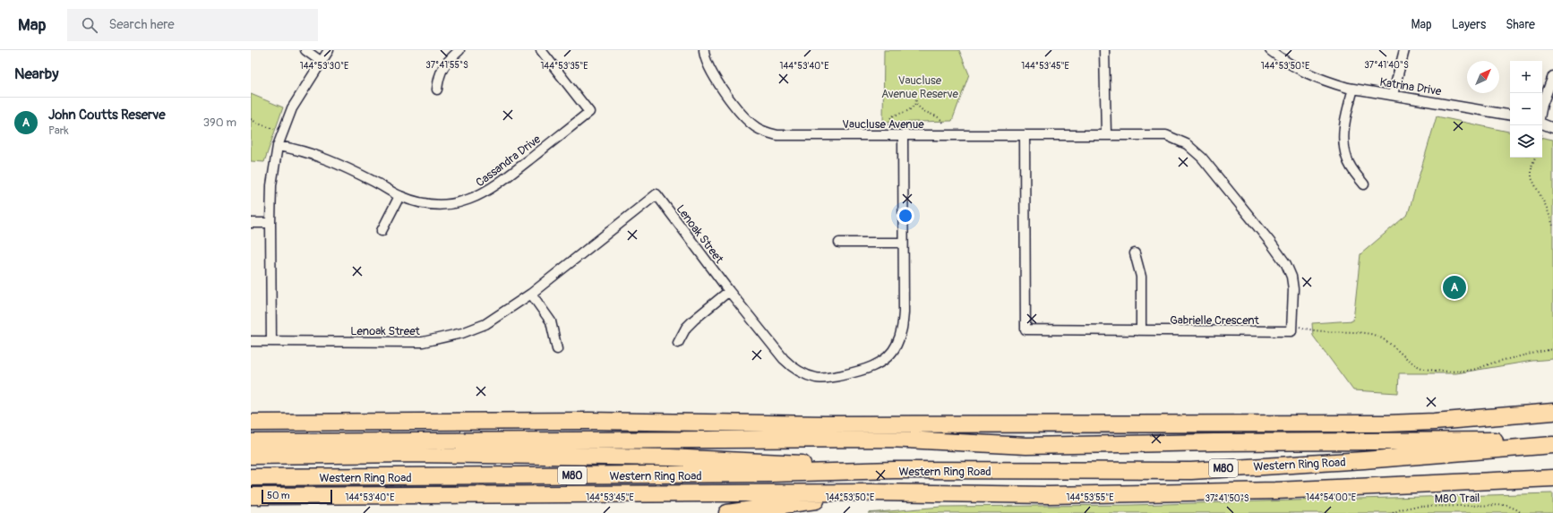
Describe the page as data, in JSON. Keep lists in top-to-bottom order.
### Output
{
  "streets": {
    "highway": ["Western Ring Road", "M80"],
    "street": [
      "Katrina Drive",
      "Vaucluse Avenue",
      "Cassandra Drive",
      "Lenoak Street",
      "Gabrielle Crescent"
    ],
    "path": ["M80 Trail"]
  },
  "crossings": [
    ["Vaucluse Avenue", "Lenoak Street"],
    ["Vaucluse Avenue", "Gabrielle Crescent"]
  ],
  "parks": ["Vaucluse Avenue Reserve"],
  "scale_bar": "50 m",
  "north": "top right",
  "page": {
    "header": "Map",
    "search": "Search here",
    "nav": ["Map", "Layers", "Share"],
    "heading": "Nearby",
    "map_buttons": ["+", "−"],
    "list": [
      {
        "mark": "A",
        "name": "John Coutts Reserve",
        "note": "Park",
        "value": "390 m"
      }
    ],
    "pins": "A",
    "scale": "50 m"
  },
  "coordinates": [
    "37°41'55\"S",
    "37°41'40\"S",
    "144°53'30\"E",
    "144°53'35\"E",
    "144°53'40\"E",
    "144°53'45\"E",
    "144°53'50\"E",
    "144°53'55\"E",
    "144°54'00\"E",
    "37°41'50\"S"
  ]
}
